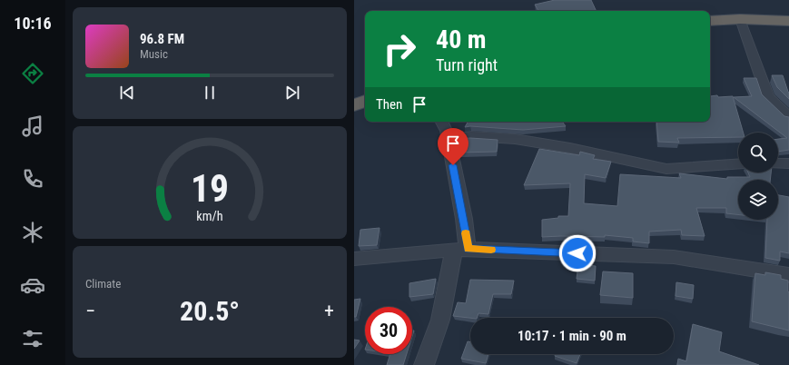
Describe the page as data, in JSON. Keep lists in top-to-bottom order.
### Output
{
  "page": {
    "tabs": "10:16",
    "turn": ["40 m", "Turn right"],
    "song": ["96.8 FM", "Music"],
    "then": "Then",
    "tile": "Climate",
    "heat": ["−", "20.5°", "+"],
    "limit": "30",
    "trip": "10:17 · 1 min · 90 m",
    "gauge": ["19", "km/h"]
  }
}
